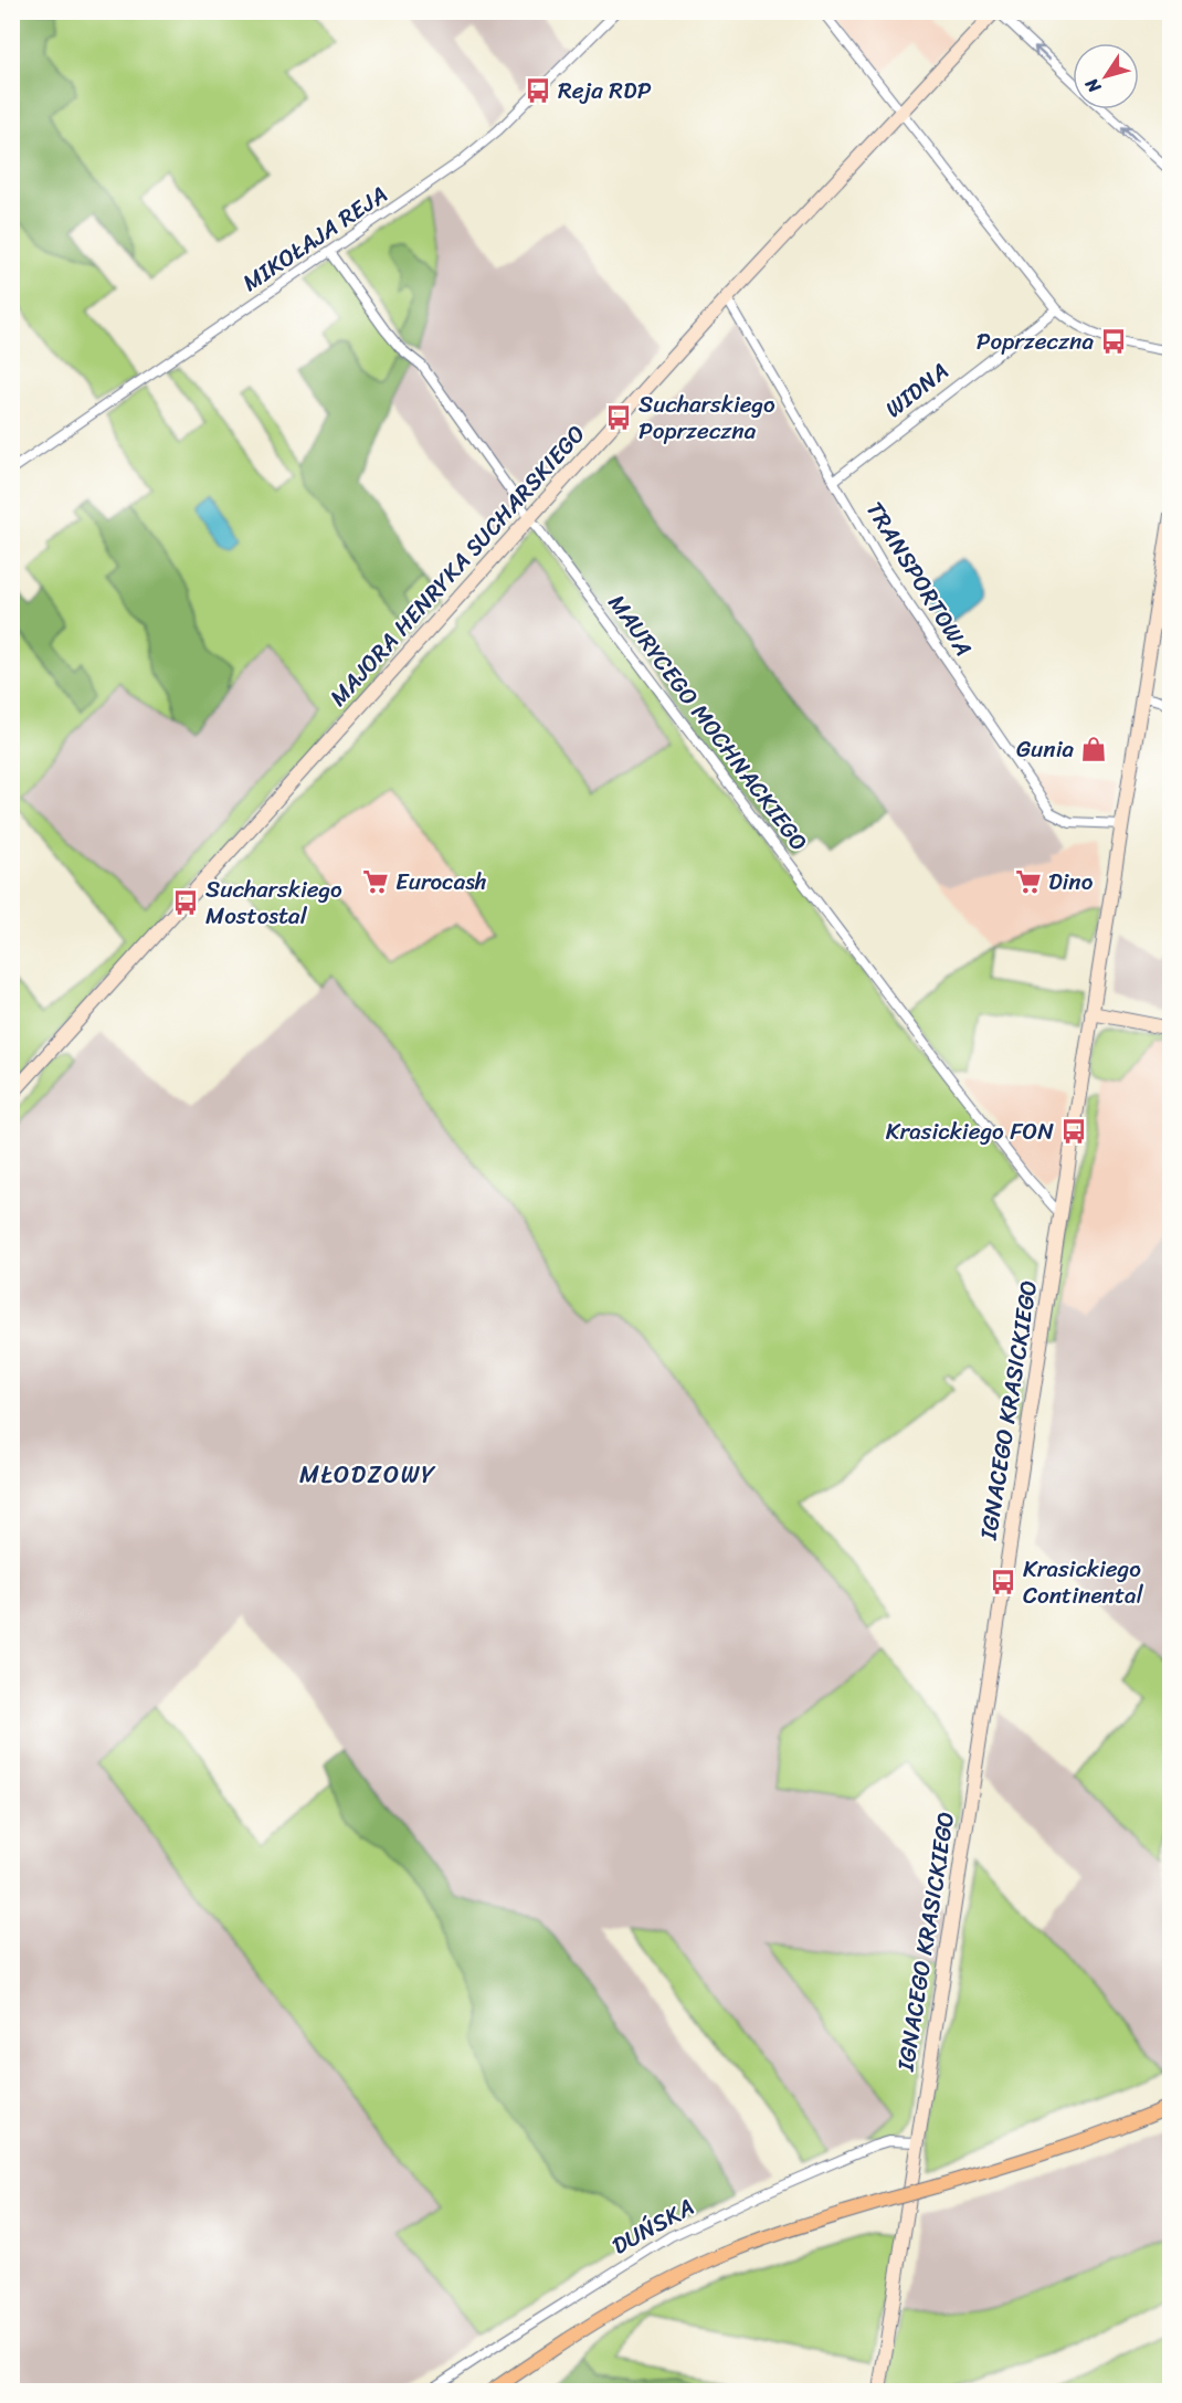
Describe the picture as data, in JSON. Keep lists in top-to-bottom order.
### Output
{
  "streets": {
    "street": [
      "MIKOŁAJA REJA",
      "WIDNA",
      "MAJORA HENRYKA SUCHARSKIEGO",
      "TRANSPORTOWA",
      "MAURYCEGO MOCHNACKIEGO",
      "IGNACEGO KRASICKIEGO",
      "DUŃSKA"
    ]
  },
  "crossings": [
    ["MIKOŁAJA REJA", "MAURYCEGO MOCHNACKIEGO"],
    ["WIDNA", "TRANSPORTOWA"],
    ["MAJORA HENRYKA SUCHARSKIEGO", "TRANSPORTOWA"],
    ["MAJORA HENRYKA SUCHARSKIEGO", "MAURYCEGO MOCHNACKIEGO"],
    ["TRANSPORTOWA", "IGNACEGO KRASICKIEGO"],
    ["MAURYCEGO MOCHNACKIEGO", "IGNACEGO KRASICKIEGO"],
    ["IGNACEGO KRASICKIEGO", "DUŃSKA"]
  ],
  "districts": ["MŁODZOWY"],
  "places": {
    "bus stop": [
      "Reja RDP",
      "Poprzeczna",
      "Sucharskiego Poprzeczna",
      "Sucharskiego Mostostal",
      "Krasickiego FON",
      "Krasickiego Continental"
    ],
    "shop": ["Gunia"],
    "supermarket": ["Eurocash", "Dino"]
  },
  "north": "bottom left"
}
